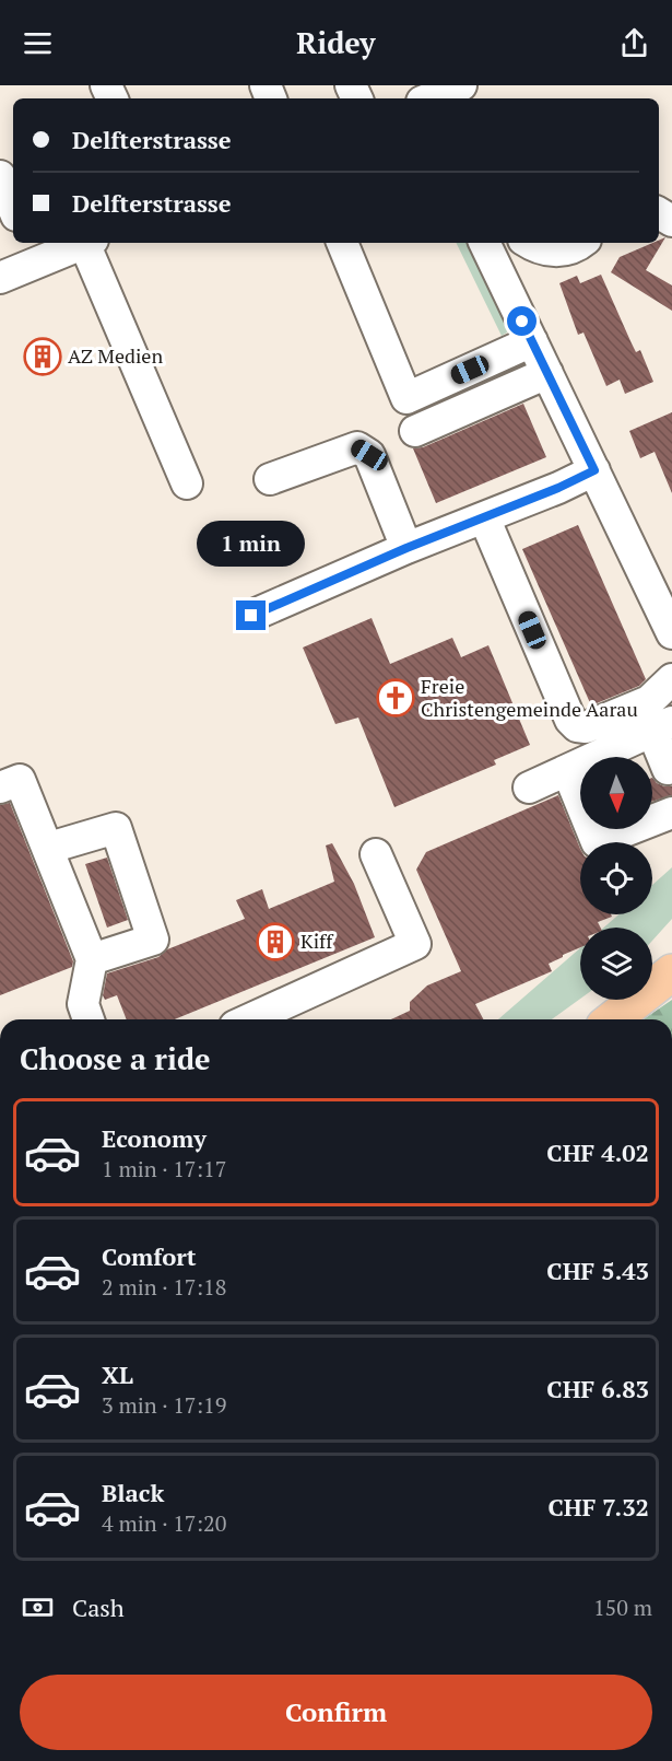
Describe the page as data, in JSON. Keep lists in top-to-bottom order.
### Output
{
  "places": {
    "building": ["AZ Medien", "Kiff"],
    "church": ["Freie Christengemeinde Aarau"]
  },
  "north": "bottom",
  "page": {
    "header": "Ridey",
    "banner": ["Delfterstrasse", "Delfterstrasse"],
    "bubble": "1 min",
    "heading": "Choose a ride",
    "list": [
      {
        "name": "Economy",
        "note": "1 min · 17:17",
        "value": "CHF 4.02"
      },
      {
        "name": "Comfort",
        "note": "2 min · 17:18",
        "value": "CHF 5.43"
      },
      {
        "name": "XL",
        "note": "3 min · 17:19",
        "value": "CHF 6.83"
      },
      {
        "name": "Black",
        "note": "4 min · 17:20",
        "value": "CHF 7.32"
      }
    ],
    "pay": ["Cash", "150 m"],
    "buttons": "Confirm"
  }
}
